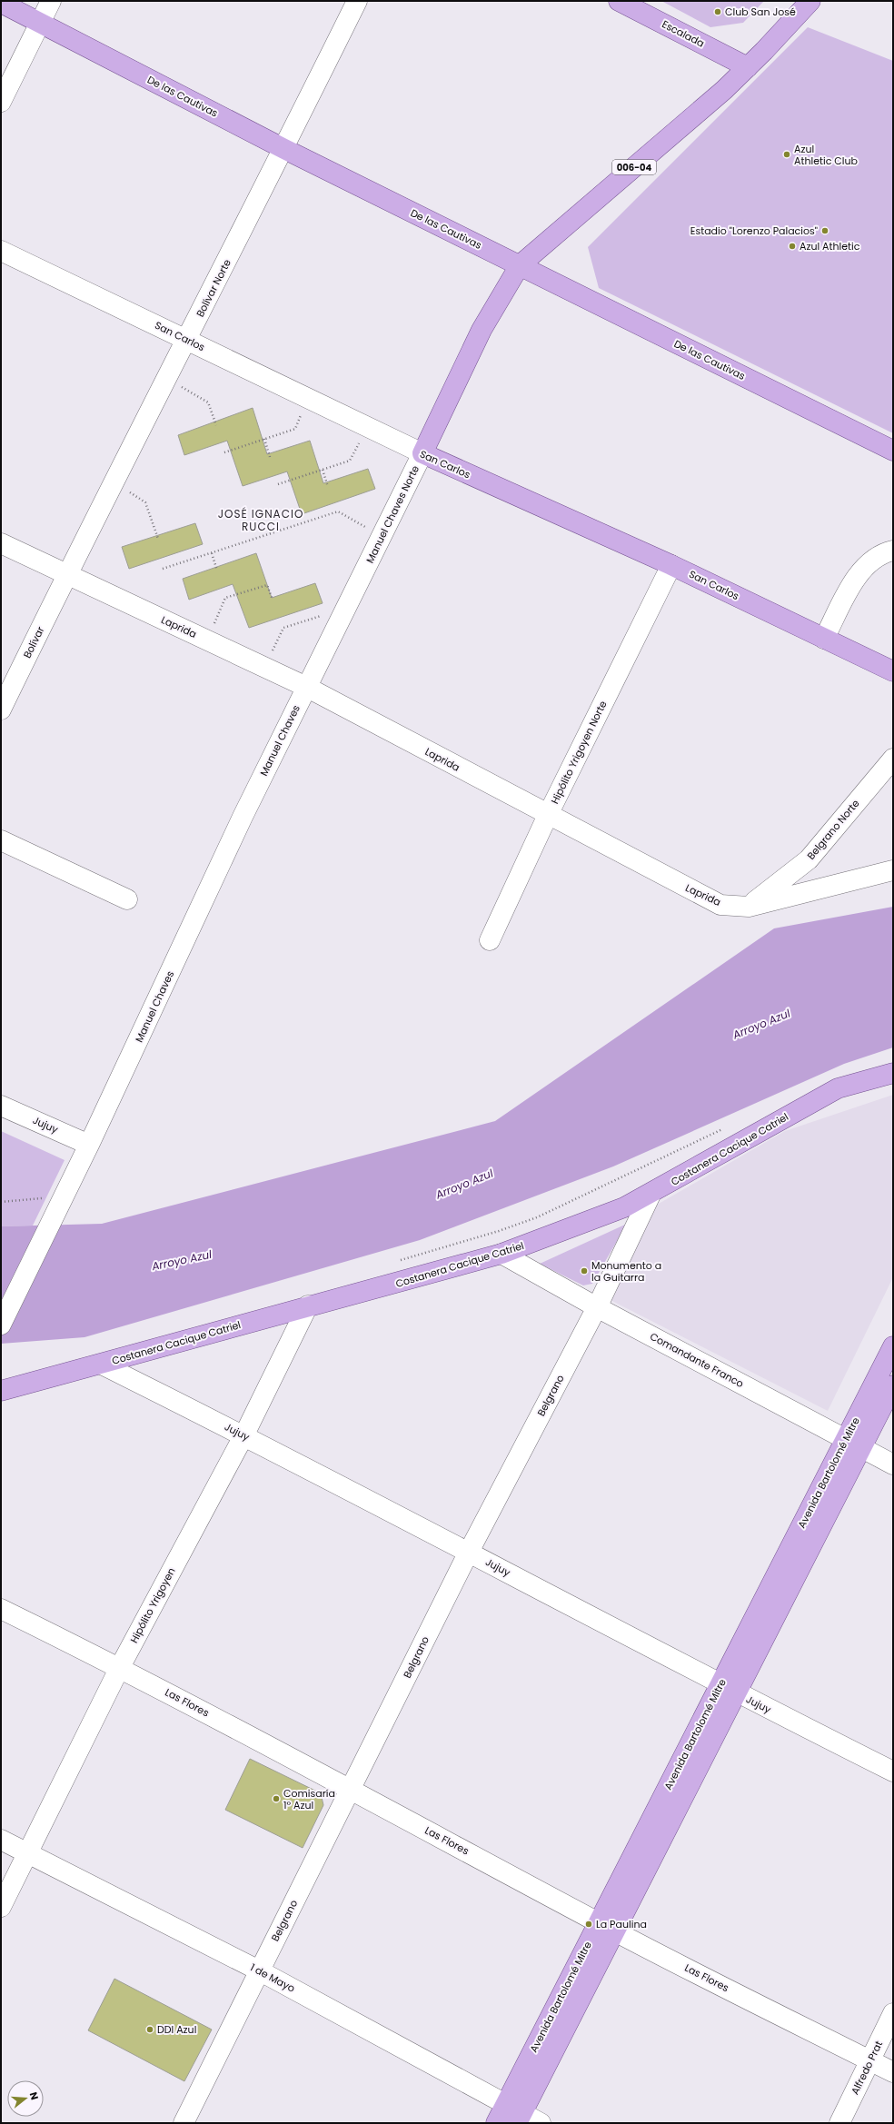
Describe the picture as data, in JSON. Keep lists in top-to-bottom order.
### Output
{
  "streets": {
    "main road": [
      "Escalada",
      "De las Cautivas",
      "006-04",
      "San Carlos",
      "Manuel Chaves Norte",
      "Costanera Cacique Catriel",
      "Avenida Bartolomé Mitre"
    ],
    "street": [
      "Bolívar Norte",
      "Laprida",
      "Bolívar",
      "Manuel Chaves",
      "Hipólito Yrigoyen Norte",
      "Belgrano Norte",
      "Jujuy",
      "Comandante Franco",
      "Belgrano",
      "Hipólito Yrigoyen",
      "Las Flores",
      "1 de Mayo",
      "Alfredo Prat"
    ]
  },
  "crossings": [
    ["Escalada", "006-04"],
    ["De las Cautivas", "006-04"],
    ["De las Cautivas", "Bolívar Norte"],
    ["De las Cautivas", "Manuel Chaves Norte"],
    ["006-04", "Manuel Chaves Norte"],
    ["Bolívar Norte", "San Carlos"],
    ["Bolívar Norte", "Laprida"],
    ["Bolívar Norte", "Bolívar"],
    ["San Carlos", "Manuel Chaves Norte"],
    ["San Carlos", "Hipólito Yrigoyen Norte"],
    ["Manuel Chaves Norte", "Laprida"],
    ["Manuel Chaves Norte", "Manuel Chaves"],
    ["Laprida", "Bolívar"],
    ["Laprida", "Manuel Chaves"],
    ["Laprida", "Hipólito Yrigoyen Norte"],
    ["Laprida", "Belgrano Norte"],
    ["Manuel Chaves", "Jujuy"],
    ["Jujuy", "Costanera Cacique Catriel"],
    ["Jujuy", "Belgrano"],
    ["Jujuy", "Avenida Bartolomé Mitre"],
    ["Jujuy", "Hipólito Yrigoyen"],
    ["Costanera Cacique Catriel", "Comandante Franco"],
    ["Costanera Cacique Catriel", "Belgrano"],
    ["Costanera Cacique Catriel", "Hipólito Yrigoyen"],
    ["Comandante Franco", "Belgrano"],
    ["Comandante Franco", "Avenida Bartolomé Mitre"],
    ["Belgrano", "Las Flores"],
    ["Belgrano", "1 de Mayo"],
    ["Avenida Bartolomé Mitre", "Las Flores"],
    ["Avenida Bartolomé Mitre", "1 de Mayo"],
    ["Hipólito Yrigoyen", "Las Flores"],
    ["Hipólito Yrigoyen", "1 de Mayo"],
    ["Las Flores", "Alfredo Prat"]
  ],
  "districts": ["JOSÉ IGNACIO RUCCI"],
  "water": ["Arroyo Azul"],
  "places": [
    "Club San José",
    "Azul Athletic Club",
    "Estadio \"Lorenzo Palacios\"",
    "Azul Athletic",
    "Monumento a la Guitarra",
    "Comisaría 1° Azul",
    "La Paulina",
    "DDI Azul"
  ],
  "north": "right"
}
